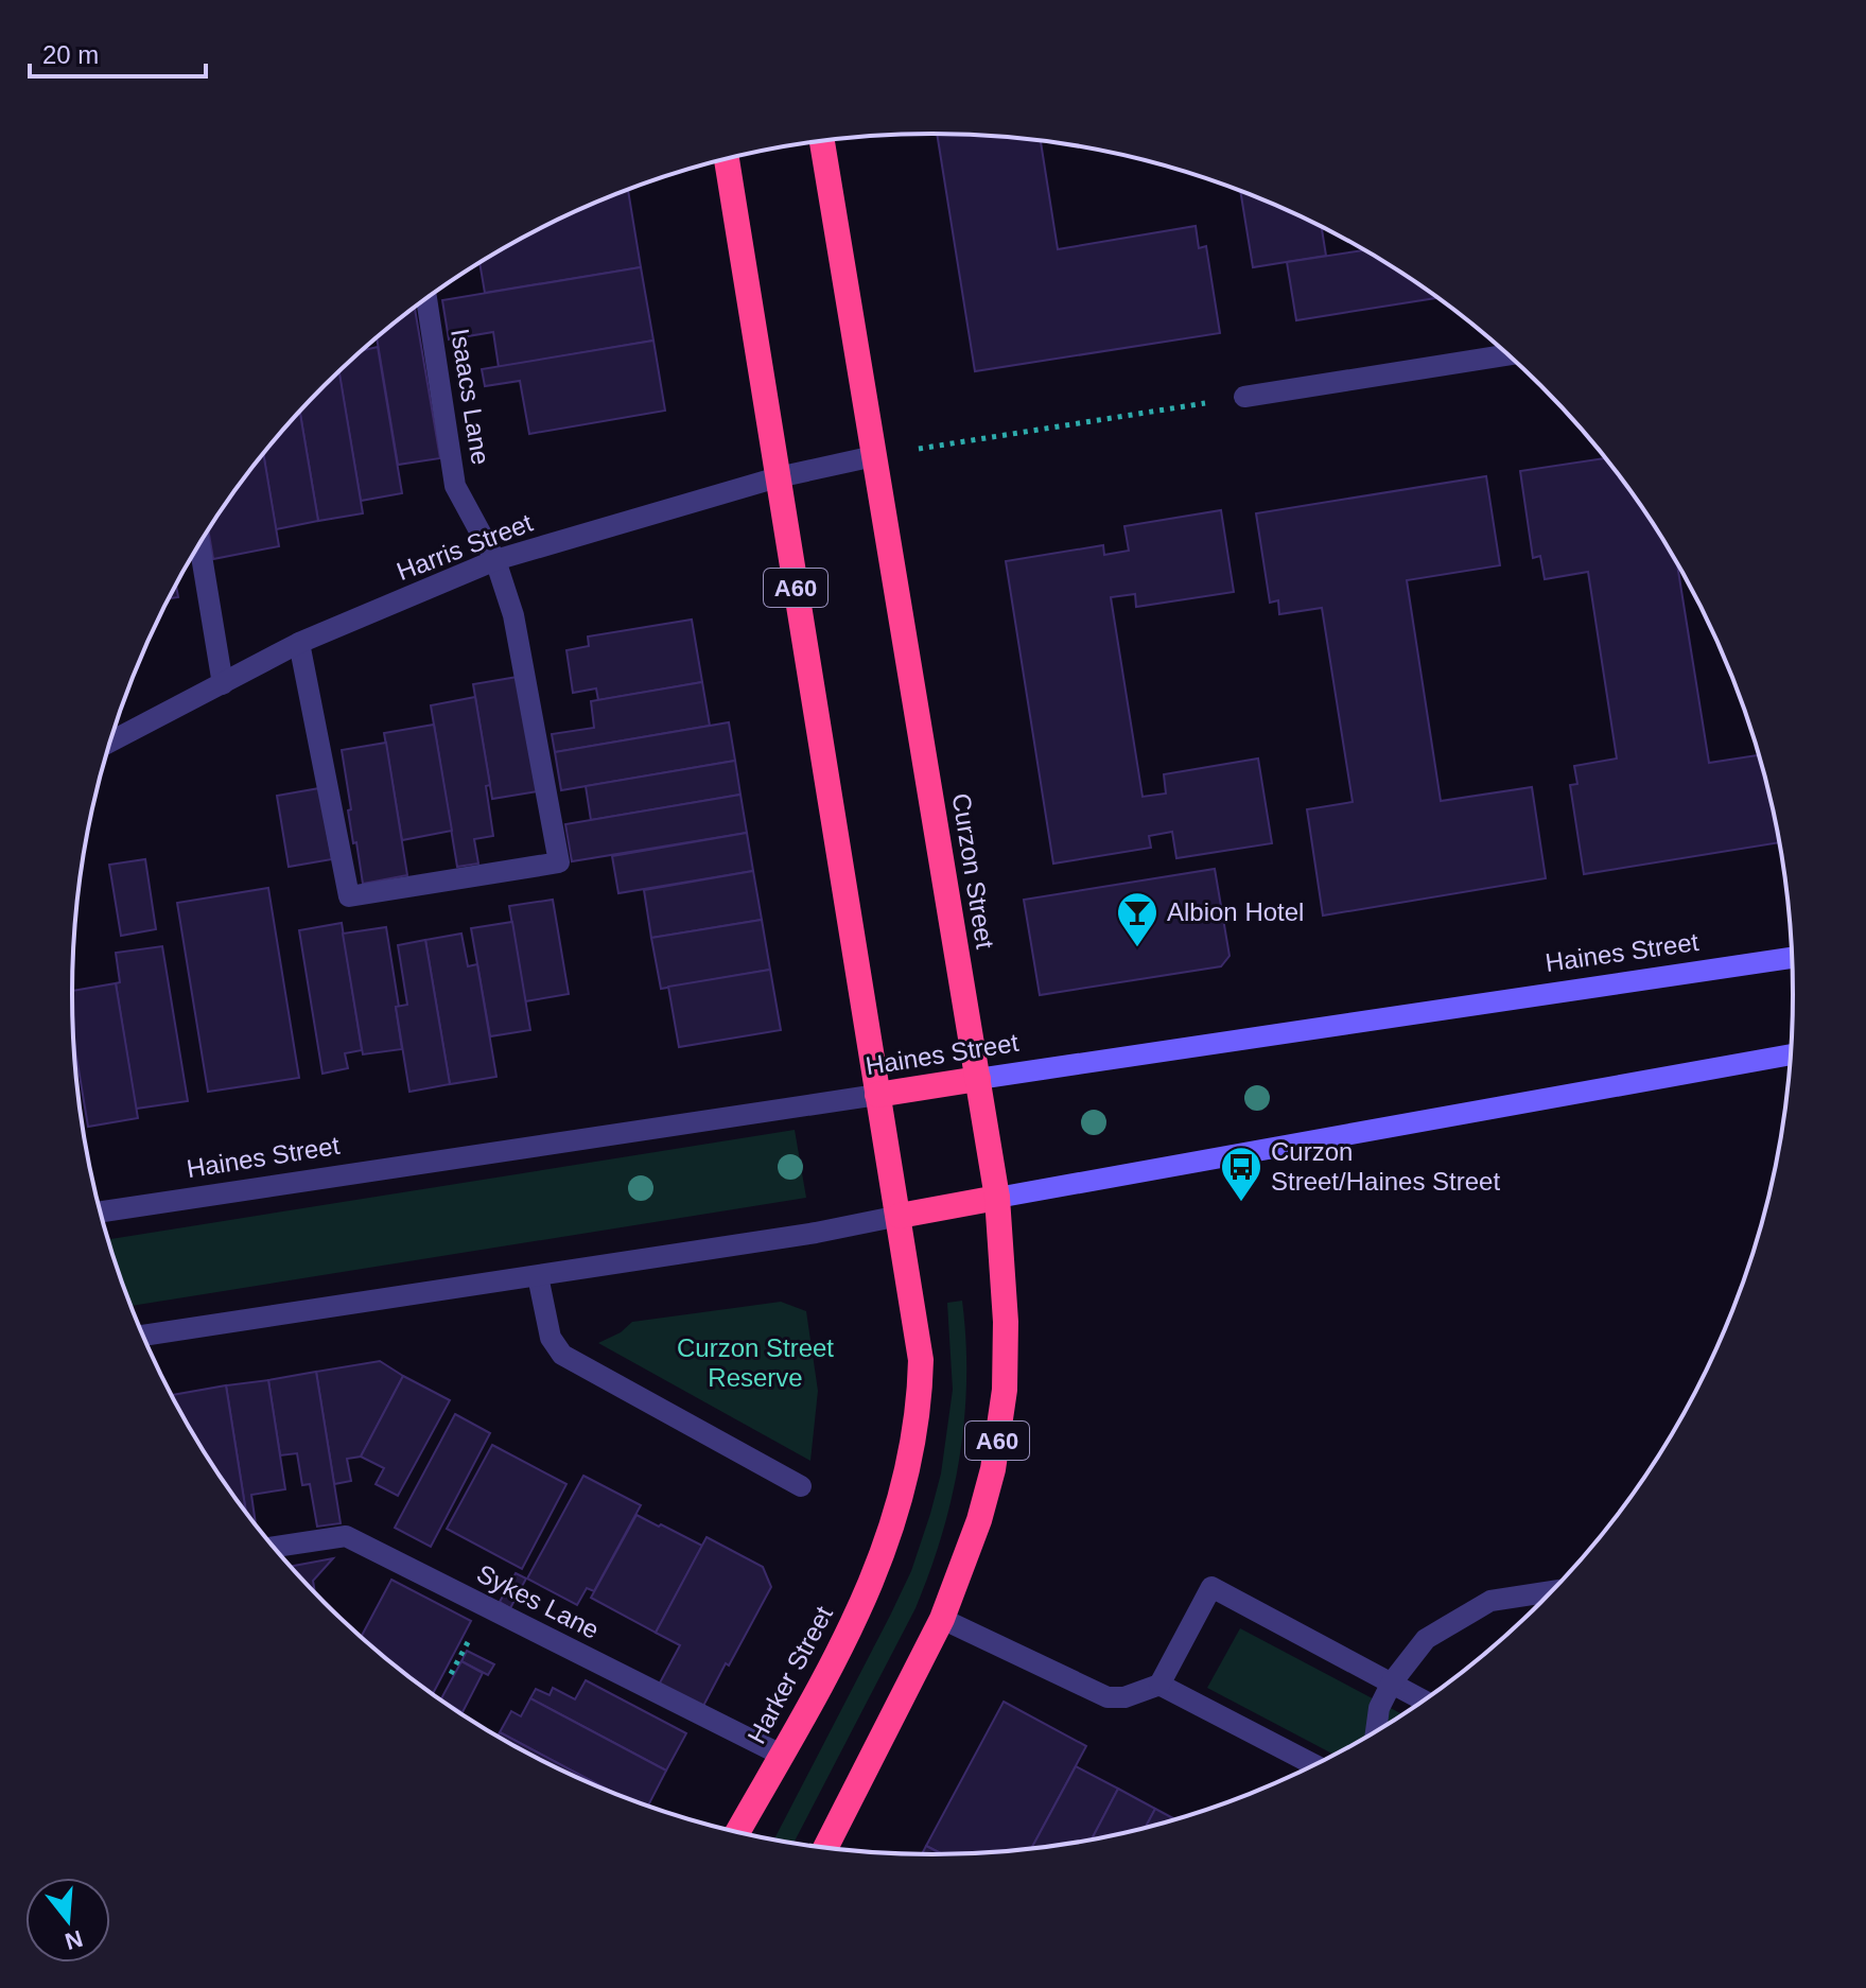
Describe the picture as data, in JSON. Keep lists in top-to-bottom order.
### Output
{
  "streets": {
    "highway": [
      "A60",
      "Curzon Street",
      "Haines Street",
      "Harker Street"
    ],
    "street": ["Isaacs Lane", "Harris Street", "Sykes Lane"]
  },
  "crossings": [
    ["Isaacs Lane", "Harris Street"],
    ["Harris Street", "A60"],
    ["Harris Street", "Curzon Street"],
    ["A60", "Curzon Street"],
    ["A60", "Haines Street"],
    ["A60", "Harker Street"],
    ["Curzon Street", "Haines Street"],
    ["Sykes Lane", "Harker Street"]
  ],
  "parks": ["Curzon Street Reserve"],
  "places": {
    "bar": ["Albion Hotel"],
    "bus stop": ["Curzon Street/Haines Street"]
  },
  "scale_bar": "20 m",
  "north": "bottom"
}
